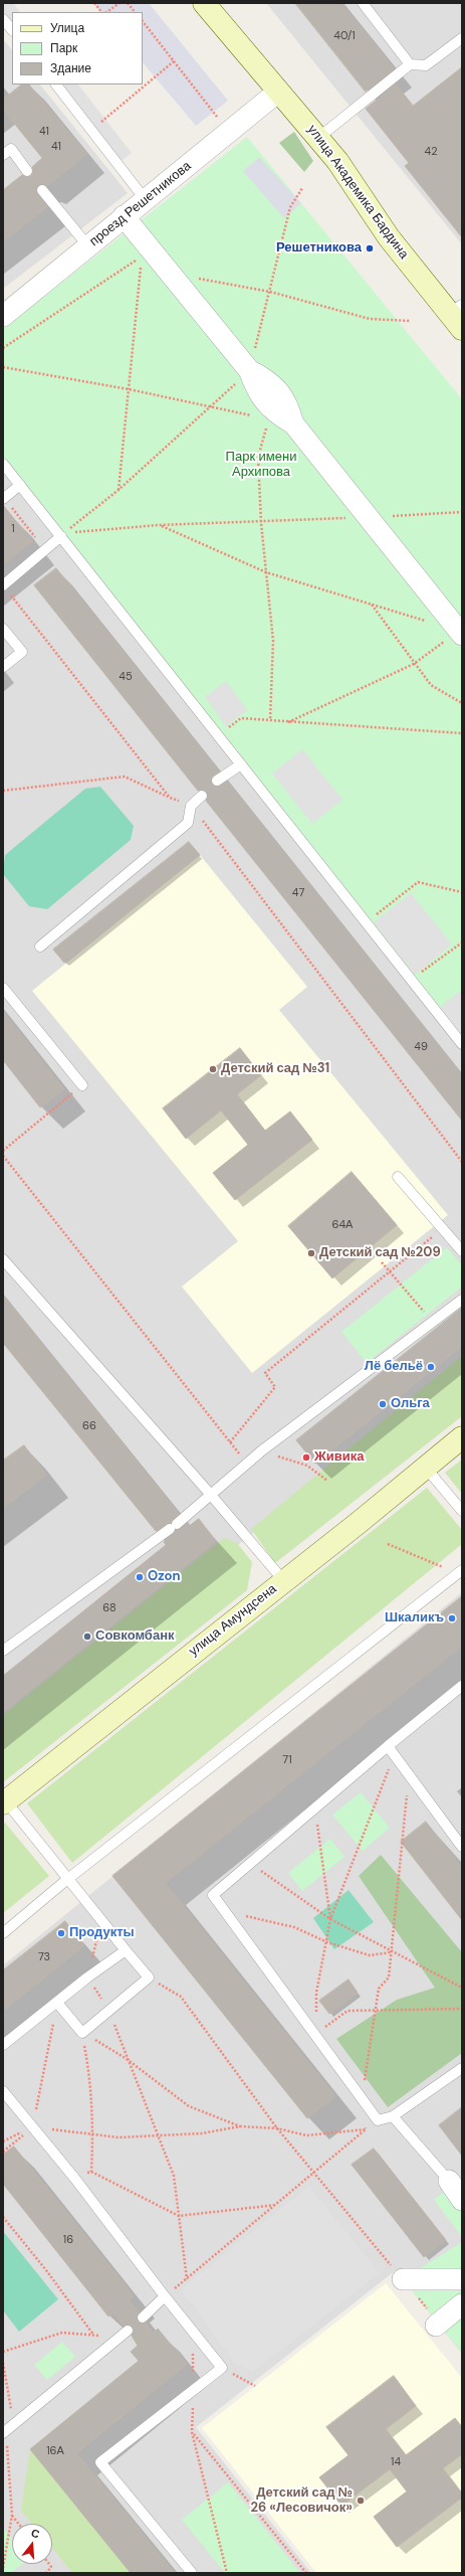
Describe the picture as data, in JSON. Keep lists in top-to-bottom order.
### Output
{
  "streets": {
    "main road": ["улица Академика Бардина", "улица Амундсена"],
    "street": ["проезд Решетникова"]
  },
  "crossings": [
    ["улица Академика Бардина", "проезд Решетникова"]
  ],
  "parks": ["Парк имени Архипова"],
  "places": [
    "Решетникова",
    "Детский сад №31",
    "Детский сад №209",
    "Лё бельё",
    "Ольга",
    "Живика",
    "Ozon",
    "Шкаликъ",
    "Совкомбанк",
    "Продукты",
    "Детский сад № 26 «Лесовичок»"
  ],
  "house_numbers": [
    "40/1",
    "41",
    "41",
    "42",
    "1",
    "45",
    "47",
    "49",
    "64А",
    "66",
    "68",
    "71",
    "73",
    "16",
    "16А",
    "14"
  ],
  "legend": ["Улица", "Парк", "Здание"],
  "north": "top"
}
